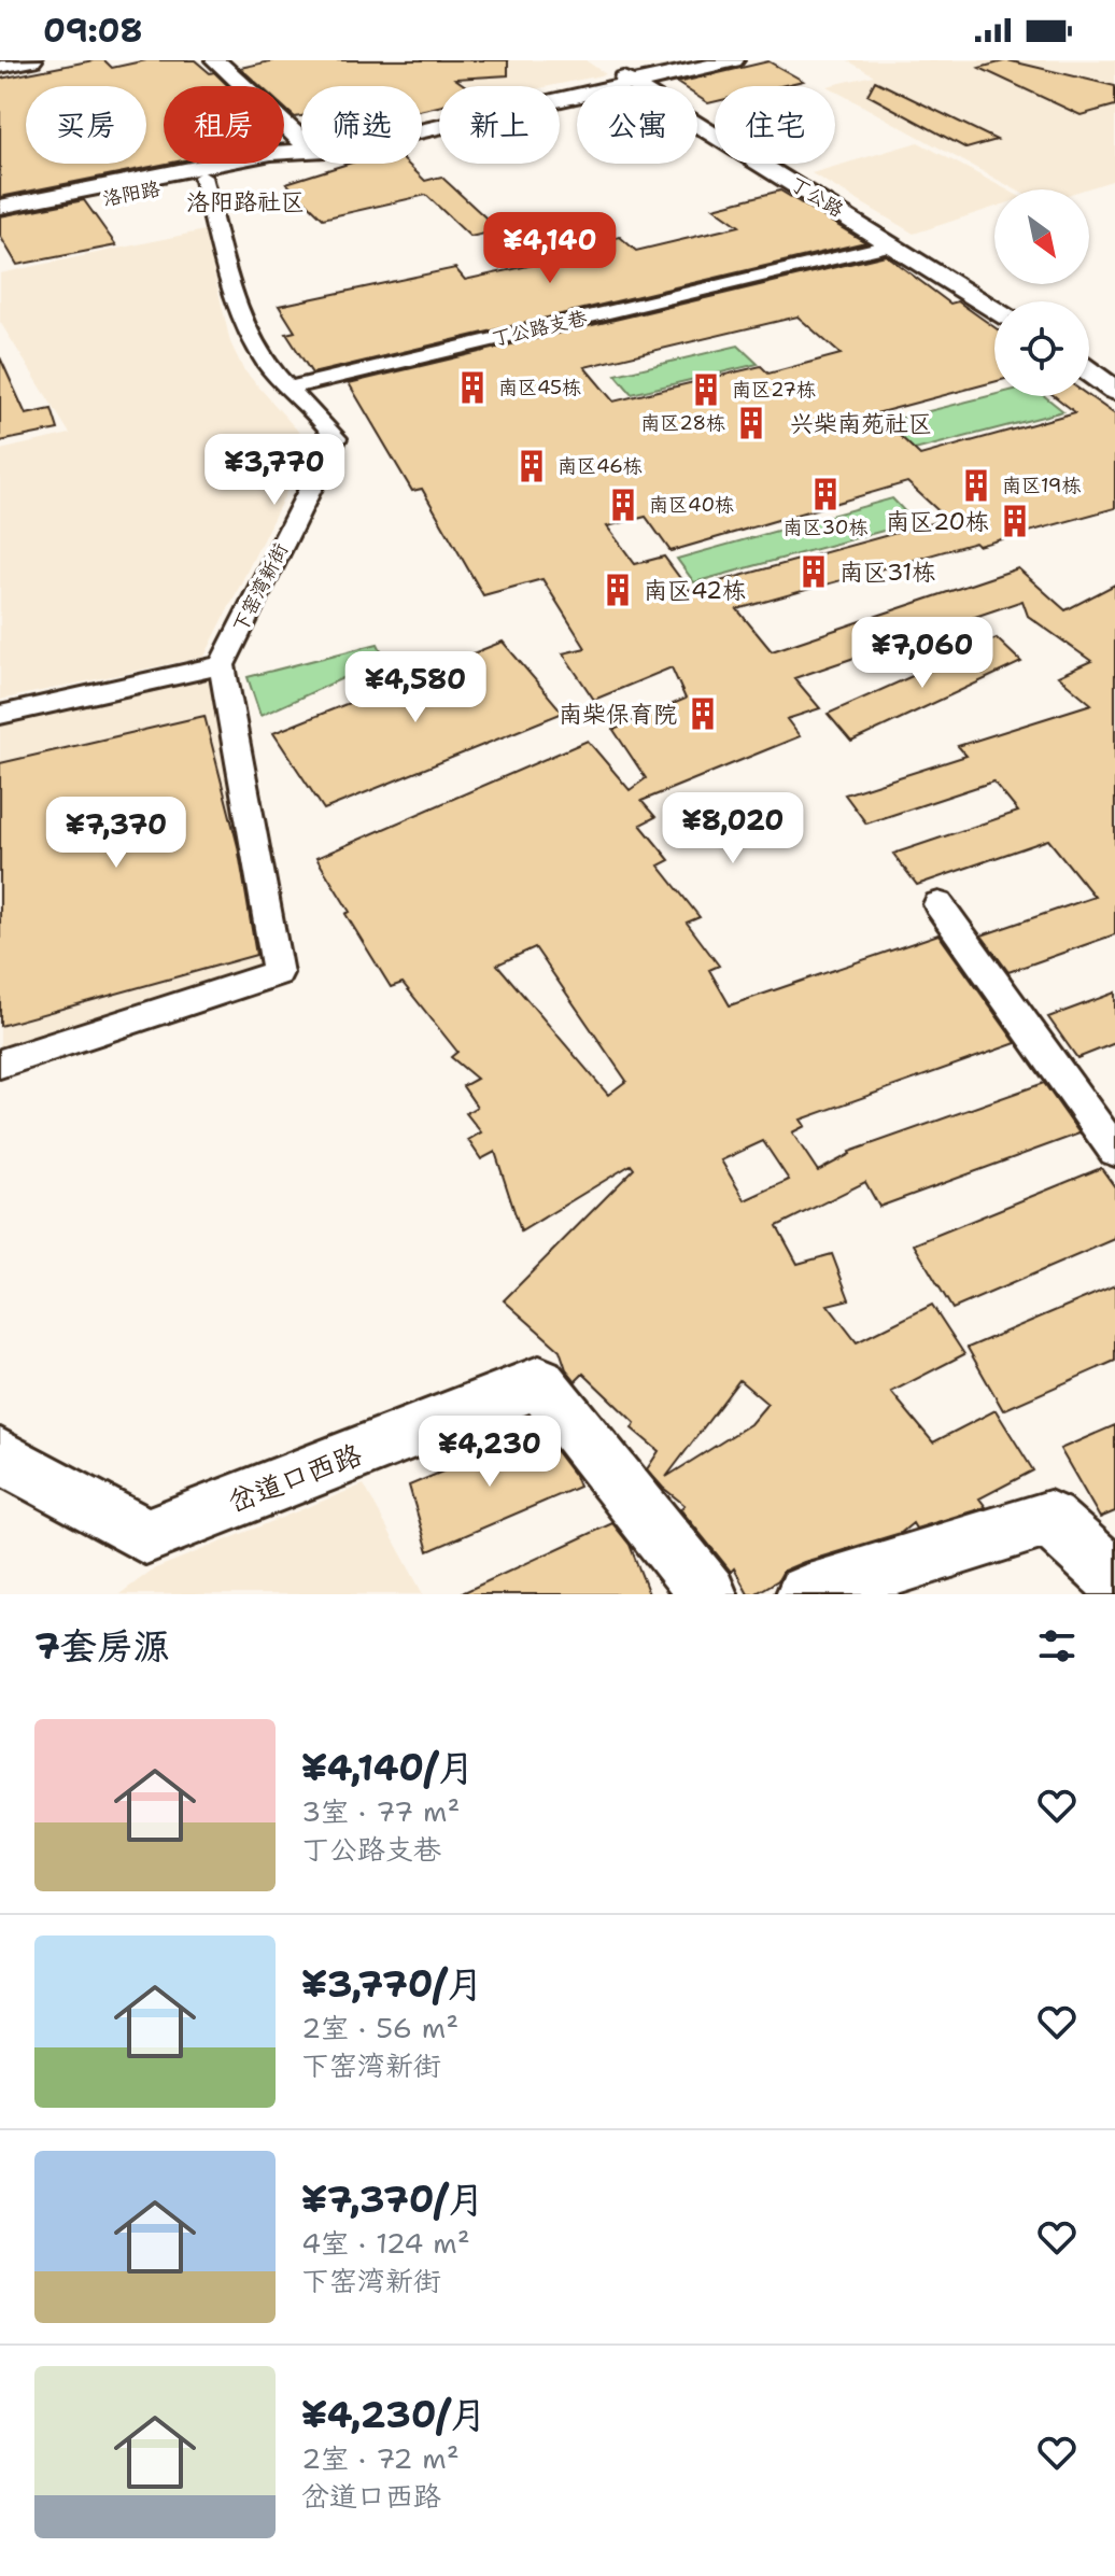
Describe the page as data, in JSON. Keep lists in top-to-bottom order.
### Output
{
  "streets": {
    "street": [
      "洛阳路",
      "丁公路",
      "丁公路支巷",
      "下窑湾新街",
      "岔道口西路"
    ]
  },
  "crossings": [
    ["洛阳路", "丁公路"],
    ["洛阳路", "下窑湾新街"],
    ["丁公路", "丁公路支巷"],
    ["丁公路支巷", "下窑湾新街"]
  ],
  "districts": ["洛阳路社区", "兴柴南苑社区"],
  "places": {
    "building": [
      "南区45栋",
      "南区27栋",
      "南区28栋",
      "南区46栋",
      "南区19栋",
      "南区30栋",
      "南区40栋",
      "南区20栋",
      "南区31栋",
      "南区42栋",
      "南柴保育院"
    ]
  },
  "north": "bottom right",
  "page": {
    "status": "09:08",
    "chip": [
      "买房",
      "租房",
      "筛选",
      "新上",
      "公寓",
      "住宅"
    ],
    "price": [
      "¥4,140",
      "¥3,770",
      "¥7,060",
      "¥4,580",
      "¥8,020",
      "¥7,370",
      "¥4,230"
    ],
    "heading": "7套房源",
    "list": [
      {
        "name": "¥4,140/月",
        "note": "3室 · 77 m² · 丁公路支巷"
      },
      {
        "name": "¥3,770/月",
        "note": "2室 · 56 m² · 下窑湾新街"
      },
      {
        "name": "¥7,370/月",
        "note": "4室 · 124 m² · 下窑湾新街"
      },
      {
        "name": "¥4,230/月",
        "note": "2室 · 72 m² · 岔道口西路"
      }
    ]
  }
}
